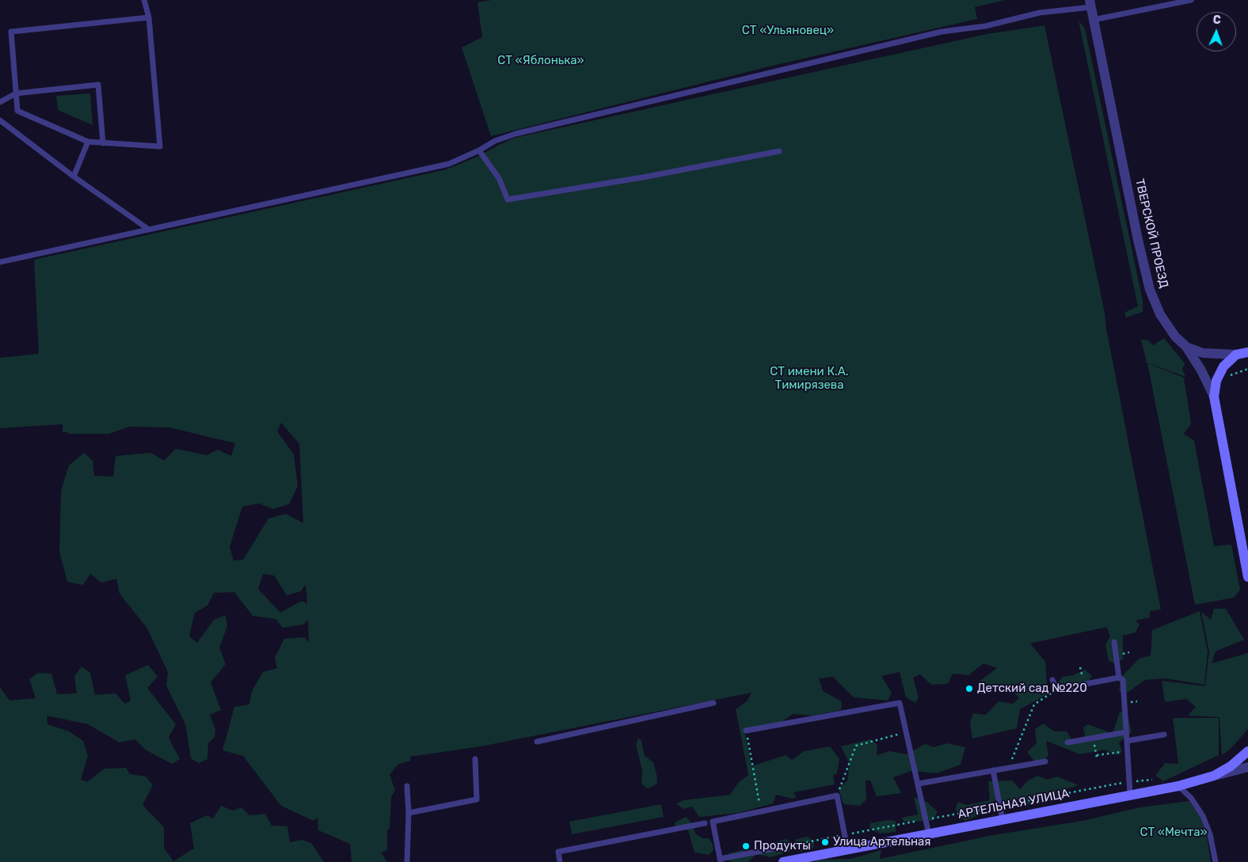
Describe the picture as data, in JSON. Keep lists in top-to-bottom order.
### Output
{
  "streets": {
    "street": ["ТВЕРСКОЙ ПРОЕЗД", "АРТЕЛЬНАЯ УЛИЦА"]
  },
  "parks": [
    "СТ «Ульяновец»",
    "СТ «Яблонька»",
    "СТ имени К.А. Тимирязева",
    "СТ «Мечта»"
  ],
  "places": ["Детский сад №220", "Улица Артельная", "Продукты"],
  "north": "top"
}
